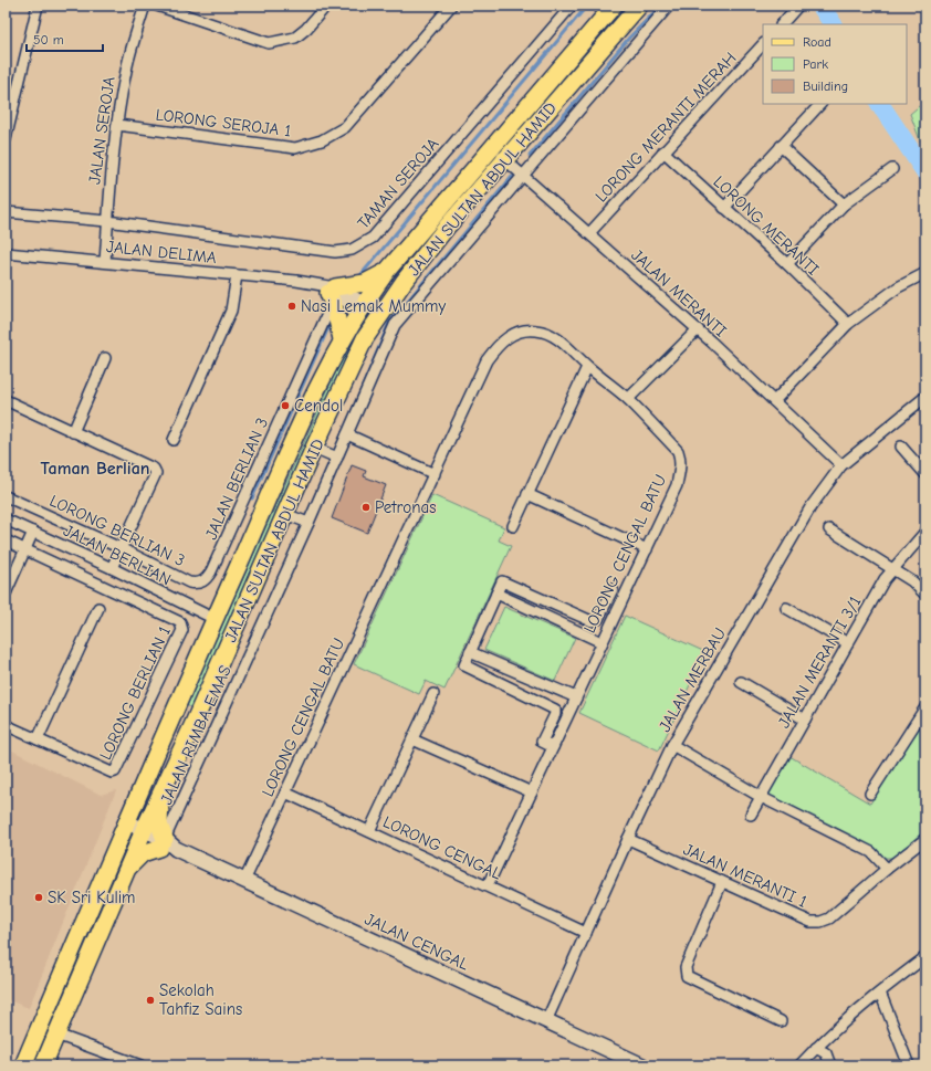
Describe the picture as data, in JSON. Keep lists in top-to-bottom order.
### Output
{
  "streets": {
    "main road": ["JALAN SULTAN ABDUL HAMID"],
    "street": [
      "LORONG SEROJA 1",
      "LORONG MERANTI MERAH",
      "JALAN SEROJA",
      "TAMAN SEROJA",
      "LORONG MERANTI",
      "JALAN DELIMA",
      "JALAN MERANTI",
      "JALAN BERLIAN 3",
      "LORONG BERLIAN 3",
      "LORONG CENGAL BATU",
      "JALAN BERLIAN",
      "JALAN MERANTI 3/1",
      "JALAN MERBAU",
      "LORONG BERLIAN 1",
      "JALAN RIMBA EMAS",
      "LORONG CENGAL",
      "JALAN MERANTI 1",
      "JALAN CENGAL"
    ]
  },
  "crossings": [
    ["LORONG SEROJA 1", "JALAN SEROJA"],
    ["LORONG MERANTI MERAH", "LORONG MERANTI"],
    ["LORONG MERANTI MERAH", "JALAN MERANTI"],
    ["JALAN SEROJA", "TAMAN SEROJA"],
    ["JALAN SEROJA", "JALAN DELIMA"],
    ["JALAN SULTAN ABDUL HAMID", "JALAN DELIMA"],
    ["JALAN SULTAN ABDUL HAMID", "JALAN MERANTI"],
    ["JALAN SULTAN ABDUL HAMID", "JALAN BERLIAN"],
    ["JALAN SULTAN ABDUL HAMID", "JALAN CENGAL"],
    ["JALAN DELIMA", "JALAN BERLIAN 3"],
    ["JALAN MERANTI", "JALAN MERBAU"],
    ["JALAN MERANTI", "JALAN RIMBA EMAS"],
    ["JALAN BERLIAN 3", "LORONG BERLIAN 3"],
    ["LORONG CENGAL BATU", "LORONG CENGAL"],
    ["LORONG CENGAL BATU", "JALAN CENGAL"],
    ["JALAN MERBAU", "LORONG CENGAL"],
    ["JALAN MERBAU", "JALAN MERANTI 1"],
    ["JALAN MERBAU", "JALAN CENGAL"],
    ["JALAN RIMBA EMAS", "JALAN CENGAL"]
  ],
  "districts": ["Taman Berlian"],
  "places": [
    "Nasi Lemak Mummy",
    "Cendol",
    "Petronas",
    "SK Sri Kulim",
    "Sekolah Tahfiz Sains"
  ],
  "legend": ["Road", "Park", "Building"],
  "scale_bar": "50 m"
}
